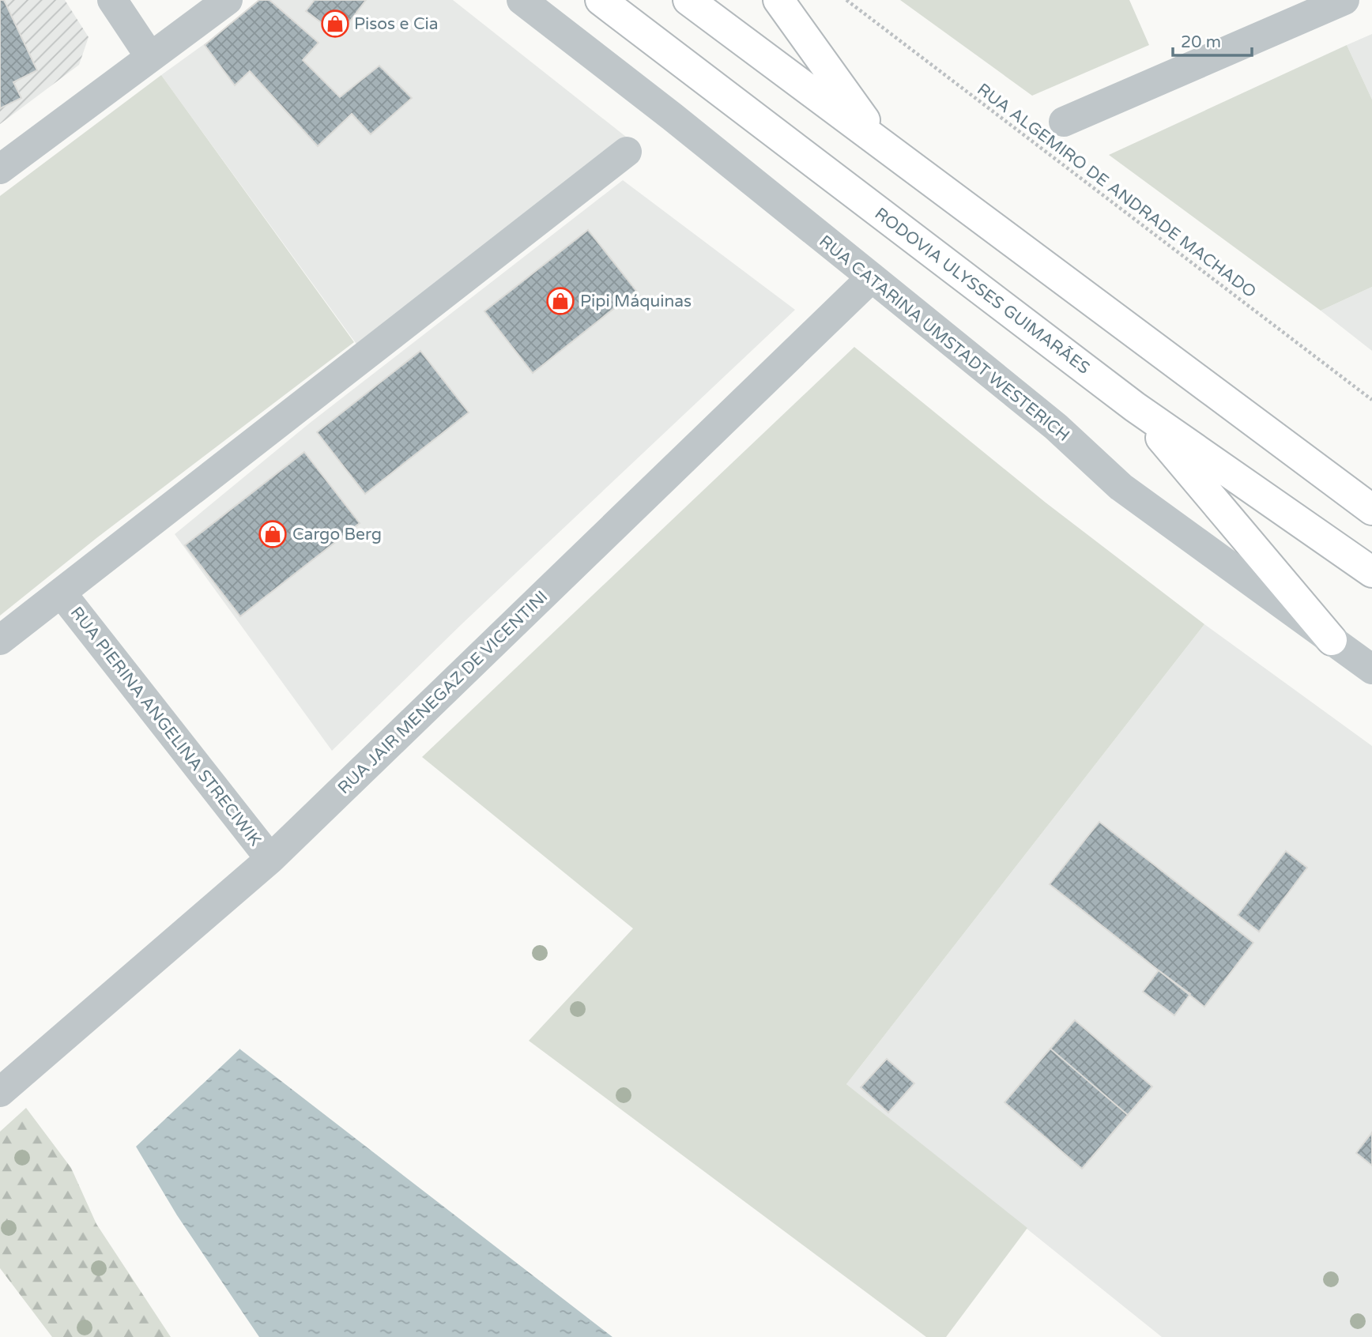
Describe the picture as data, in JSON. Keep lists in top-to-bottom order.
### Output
{
  "streets": {
    "highway": ["RODOVIA ULYSSES GUIMARÃES"],
    "street": ["RUA CATARINA UMSTADT WESTERICH", "RUA JAIR MENEGAZ DE VICENTINI", "RUA PIERINA ANGELINA STRECIWIK"],
    "path": ["RUA ALGEMIRO DE ANDRADE MACHADO"]
  },
  "crossings": [
    ["RUA CATARINA UMSTADT WESTERICH", "RUA JAIR MENEGAZ DE VICENTINI"],
    ["RUA JAIR MENEGAZ DE VICENTINI", "RUA PIERINA ANGELINA STRECIWIK"]
  ],
  "places": {
    "shop": ["Pisos e Cia", "Pipi Máquinas", "Cargo Berg"]
  },
  "scale_bar": "20 m"
}
